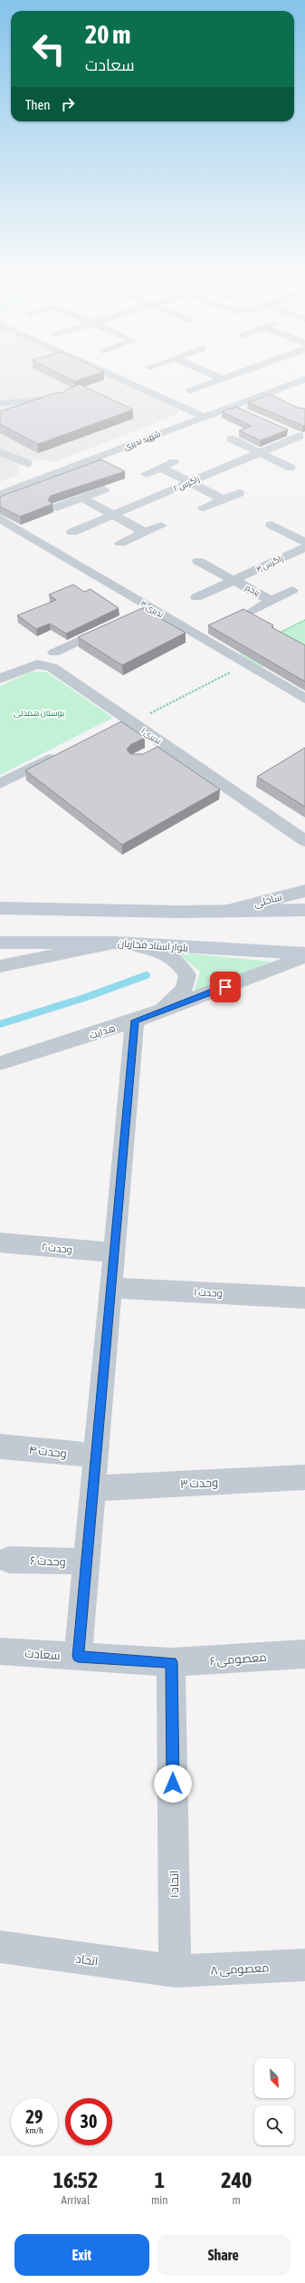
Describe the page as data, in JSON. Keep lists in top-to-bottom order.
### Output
{
  "streets": {
    "main road": ["بلوار استاد فخاریان"],
    "street": [
      "شهید ندیری",
      "زاگرس ۲",
      "زاگرس ۴",
      "پنجم",
      "ندیری ۳",
      "ندیری ۱",
      "ساحلی",
      "هدایت",
      "وحدت ۲",
      "وحدت ۱",
      "وحدت ۴",
      "وحدت ۳",
      "وحدت ۶",
      "سعادت",
      "معصومی ۶",
      "اتحاد ۱",
      "اتحاد",
      "معصومی ۸"
    ]
  },
  "crossings": [
    ["زاگرس ۴", "پنجم"],
    ["بلوار استاد فخاریان", "هدایت"],
    ["سعادت", "معصومی ۶"],
    ["سعادت", "اتحاد ۱"],
    ["معصومی ۶", "اتحاد ۱"],
    ["اتحاد ۱", "اتحاد"],
    ["اتحاد ۱", "معصومی ۸"],
    ["اتحاد", "معصومی ۸"]
  ],
  "parks": ["بوستان همدلی"],
  "north": "bottom right",
  "page": {
    "turn": ["20 m", "سعادت"],
    "then": "Then",
    "speed": "29 km/h",
    "limit": "30",
    "eta": [
      "16:52",
      "Arrival",
      "1",
      "min",
      "240",
      "m"
    ],
    "buttons": ["Exit", "Share"]
  }
}
